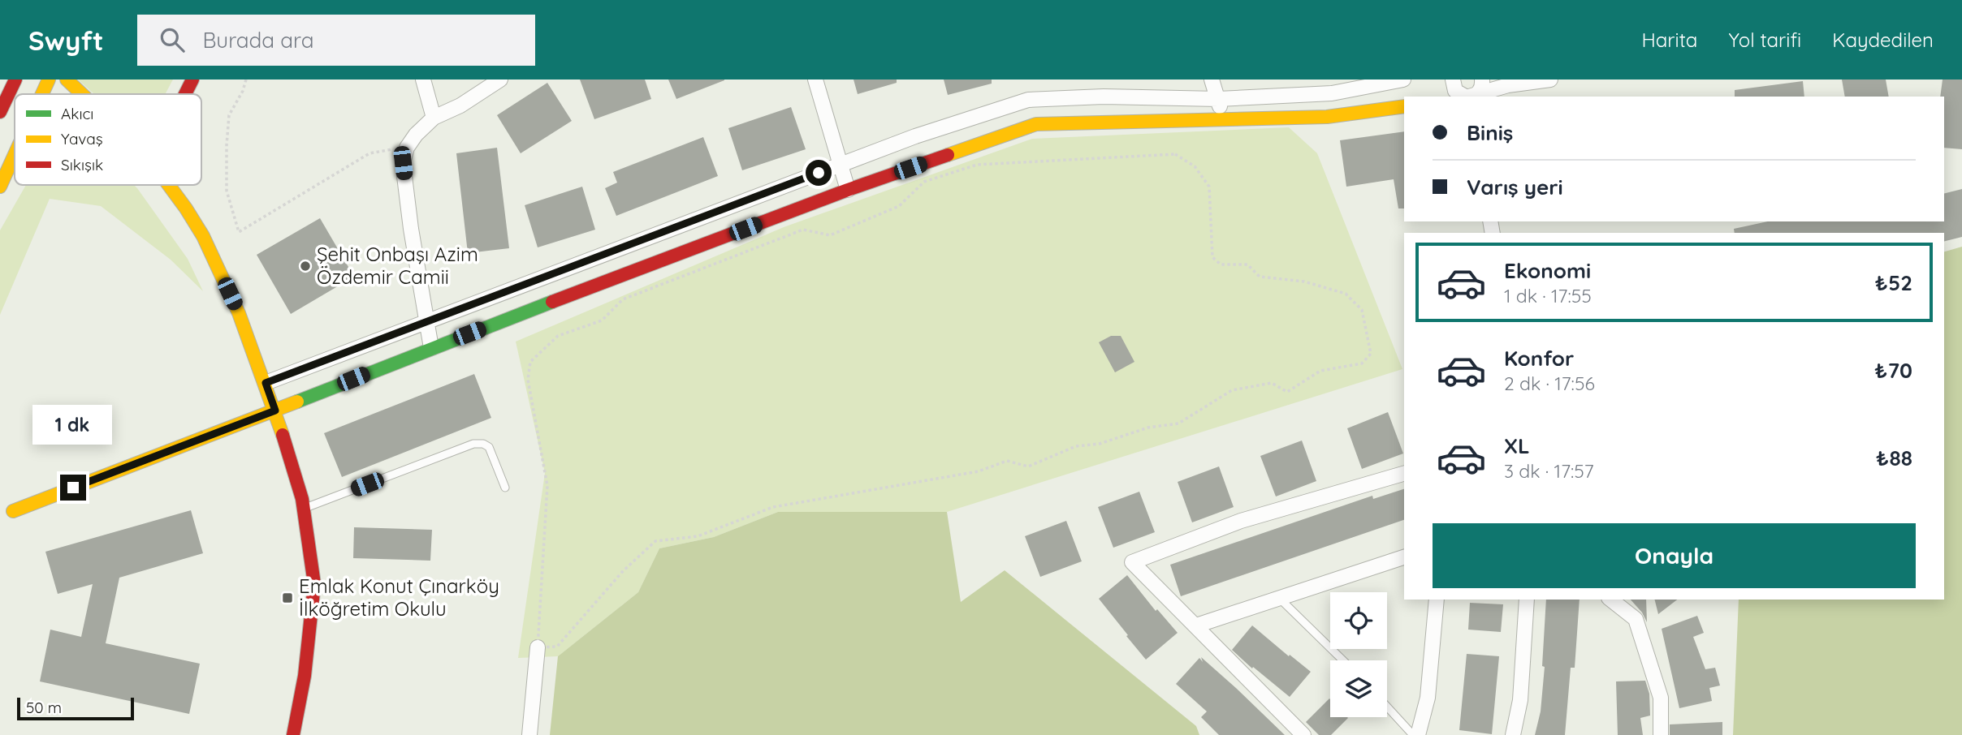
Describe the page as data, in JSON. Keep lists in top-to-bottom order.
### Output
{
  "places": {
    "other": ["Şehit Onbaşı Azim Özdemir Camii"],
    "transit": ["Emlak Konut Çınarköy İlköğretim Okulu"]
  },
  "legend": ["Akıcı", "Yavaş", "Sıkışık"],
  "scale_bar": "50 m",
  "page": {
    "header": "Swyft",
    "search": "Burada ara",
    "nav": ["Harita", "Yol tarifi", "Kaydedilen"],
    "banner": ["Biniş", "Varış yeri"],
    "list": [
      {
        "name": "Ekonomi",
        "note": "1 dk · 17:55",
        "value": "₺52"
      },
      {
        "name": "Konfor",
        "note": "2 dk · 17:56",
        "value": "₺70"
      },
      {
        "name": "XL",
        "note": "3 dk · 17:57",
        "value": "₺88"
      }
    ],
    "bubble": "1 dk",
    "buttons": "Onayla",
    "scale": "50 m"
  }
}
